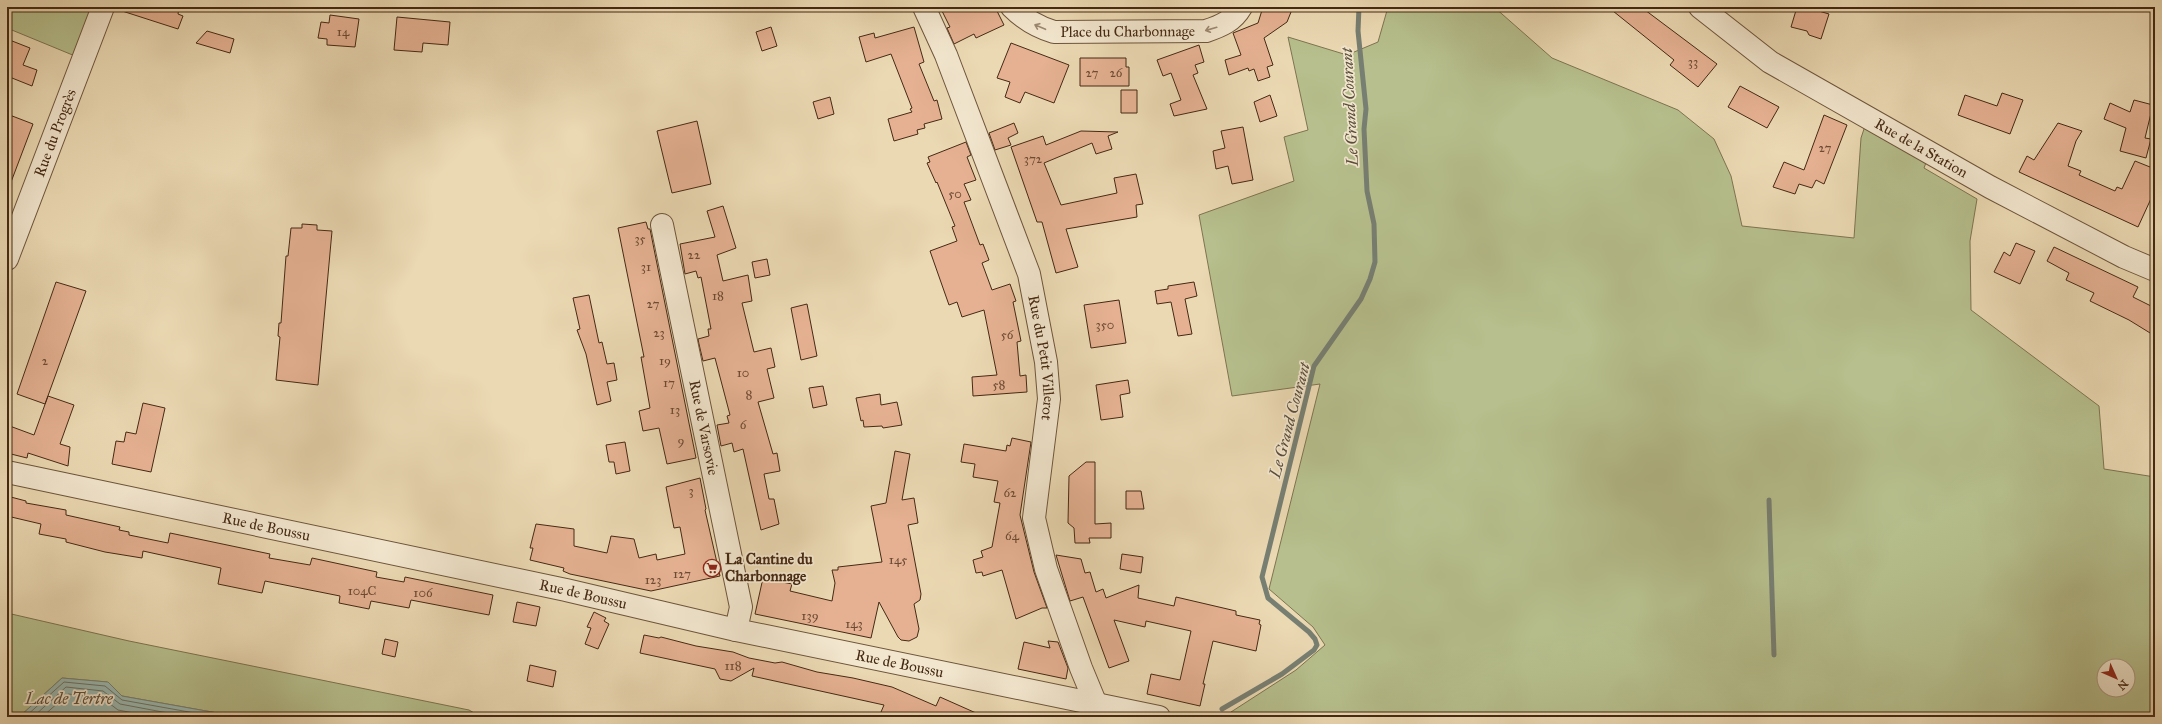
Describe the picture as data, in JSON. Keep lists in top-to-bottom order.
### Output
{
  "streets": {
    "street": [
      "Place du Charbonnage",
      "Rue du Progrès",
      "Rue de la Station",
      "Rue du Petit Villerot",
      "Rue de Varsovie",
      "Rue de Boussu"
    ]
  },
  "crossings": [
    ["Rue du Petit Villerot", "Rue de Boussu"],
    ["Rue de Varsovie", "Rue de Boussu"]
  ],
  "one_way": ["Place du Charbonnage"],
  "water": ["Le Grand Courant", "Lac de Tertre"],
  "places": {
    "supermarket": ["La Cantine du Charbonnage"]
  },
  "house_numbers": [
    "14",
    "33",
    "27",
    "26",
    "27",
    "372",
    "50",
    "35",
    "22",
    "31",
    "18",
    "27",
    "350",
    "23",
    "56",
    "2",
    "19",
    "10",
    "17",
    "58",
    "8",
    "13",
    "6",
    "9",
    "3",
    "62",
    "64",
    "145",
    "127",
    "123",
    "104C",
    "106",
    "139",
    "143",
    "118"
  ],
  "north": "bottom right"
}
